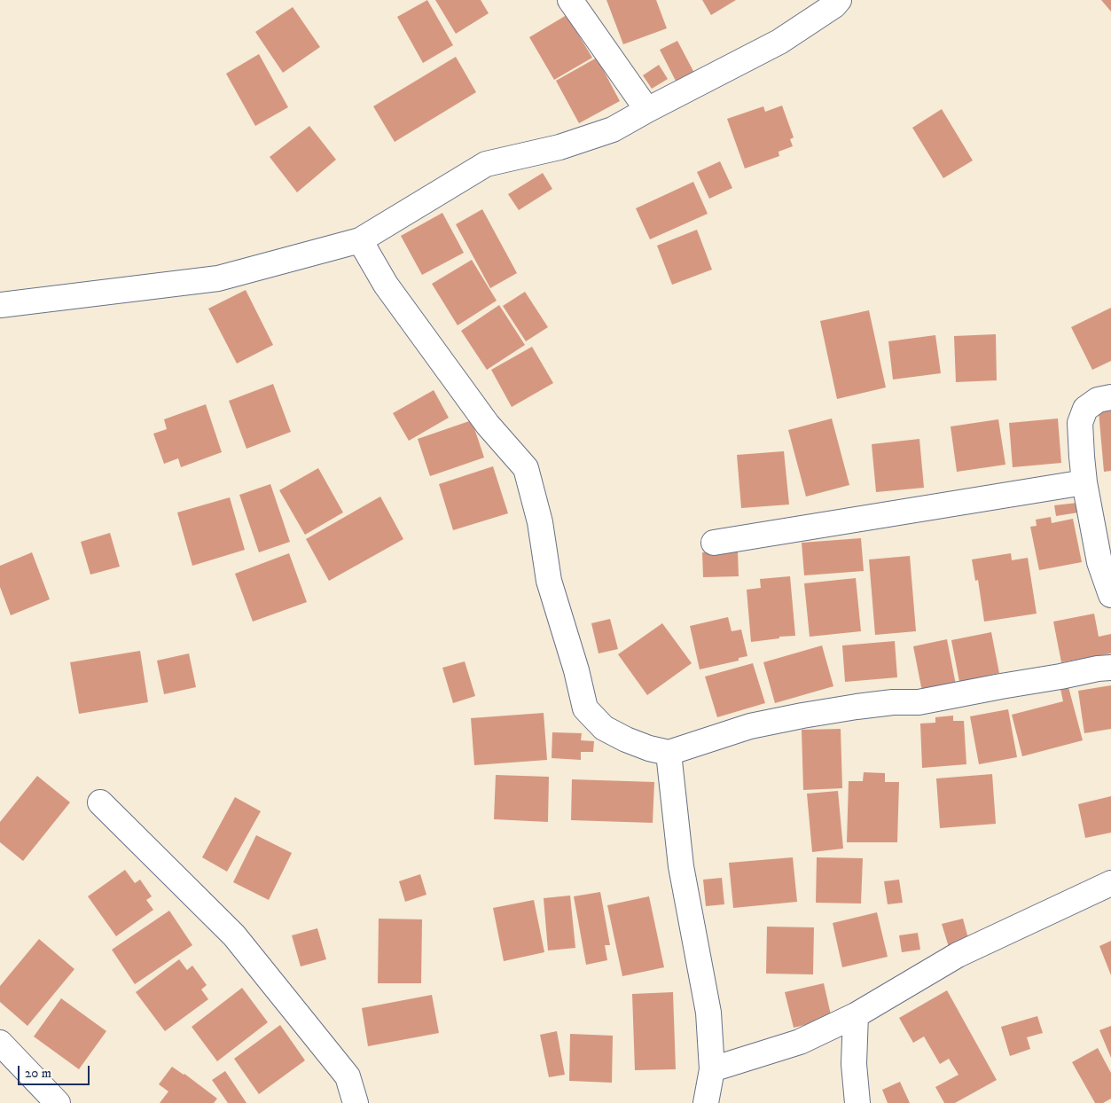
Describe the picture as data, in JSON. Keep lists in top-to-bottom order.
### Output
{
  "scale_bar": "20 m"
}
